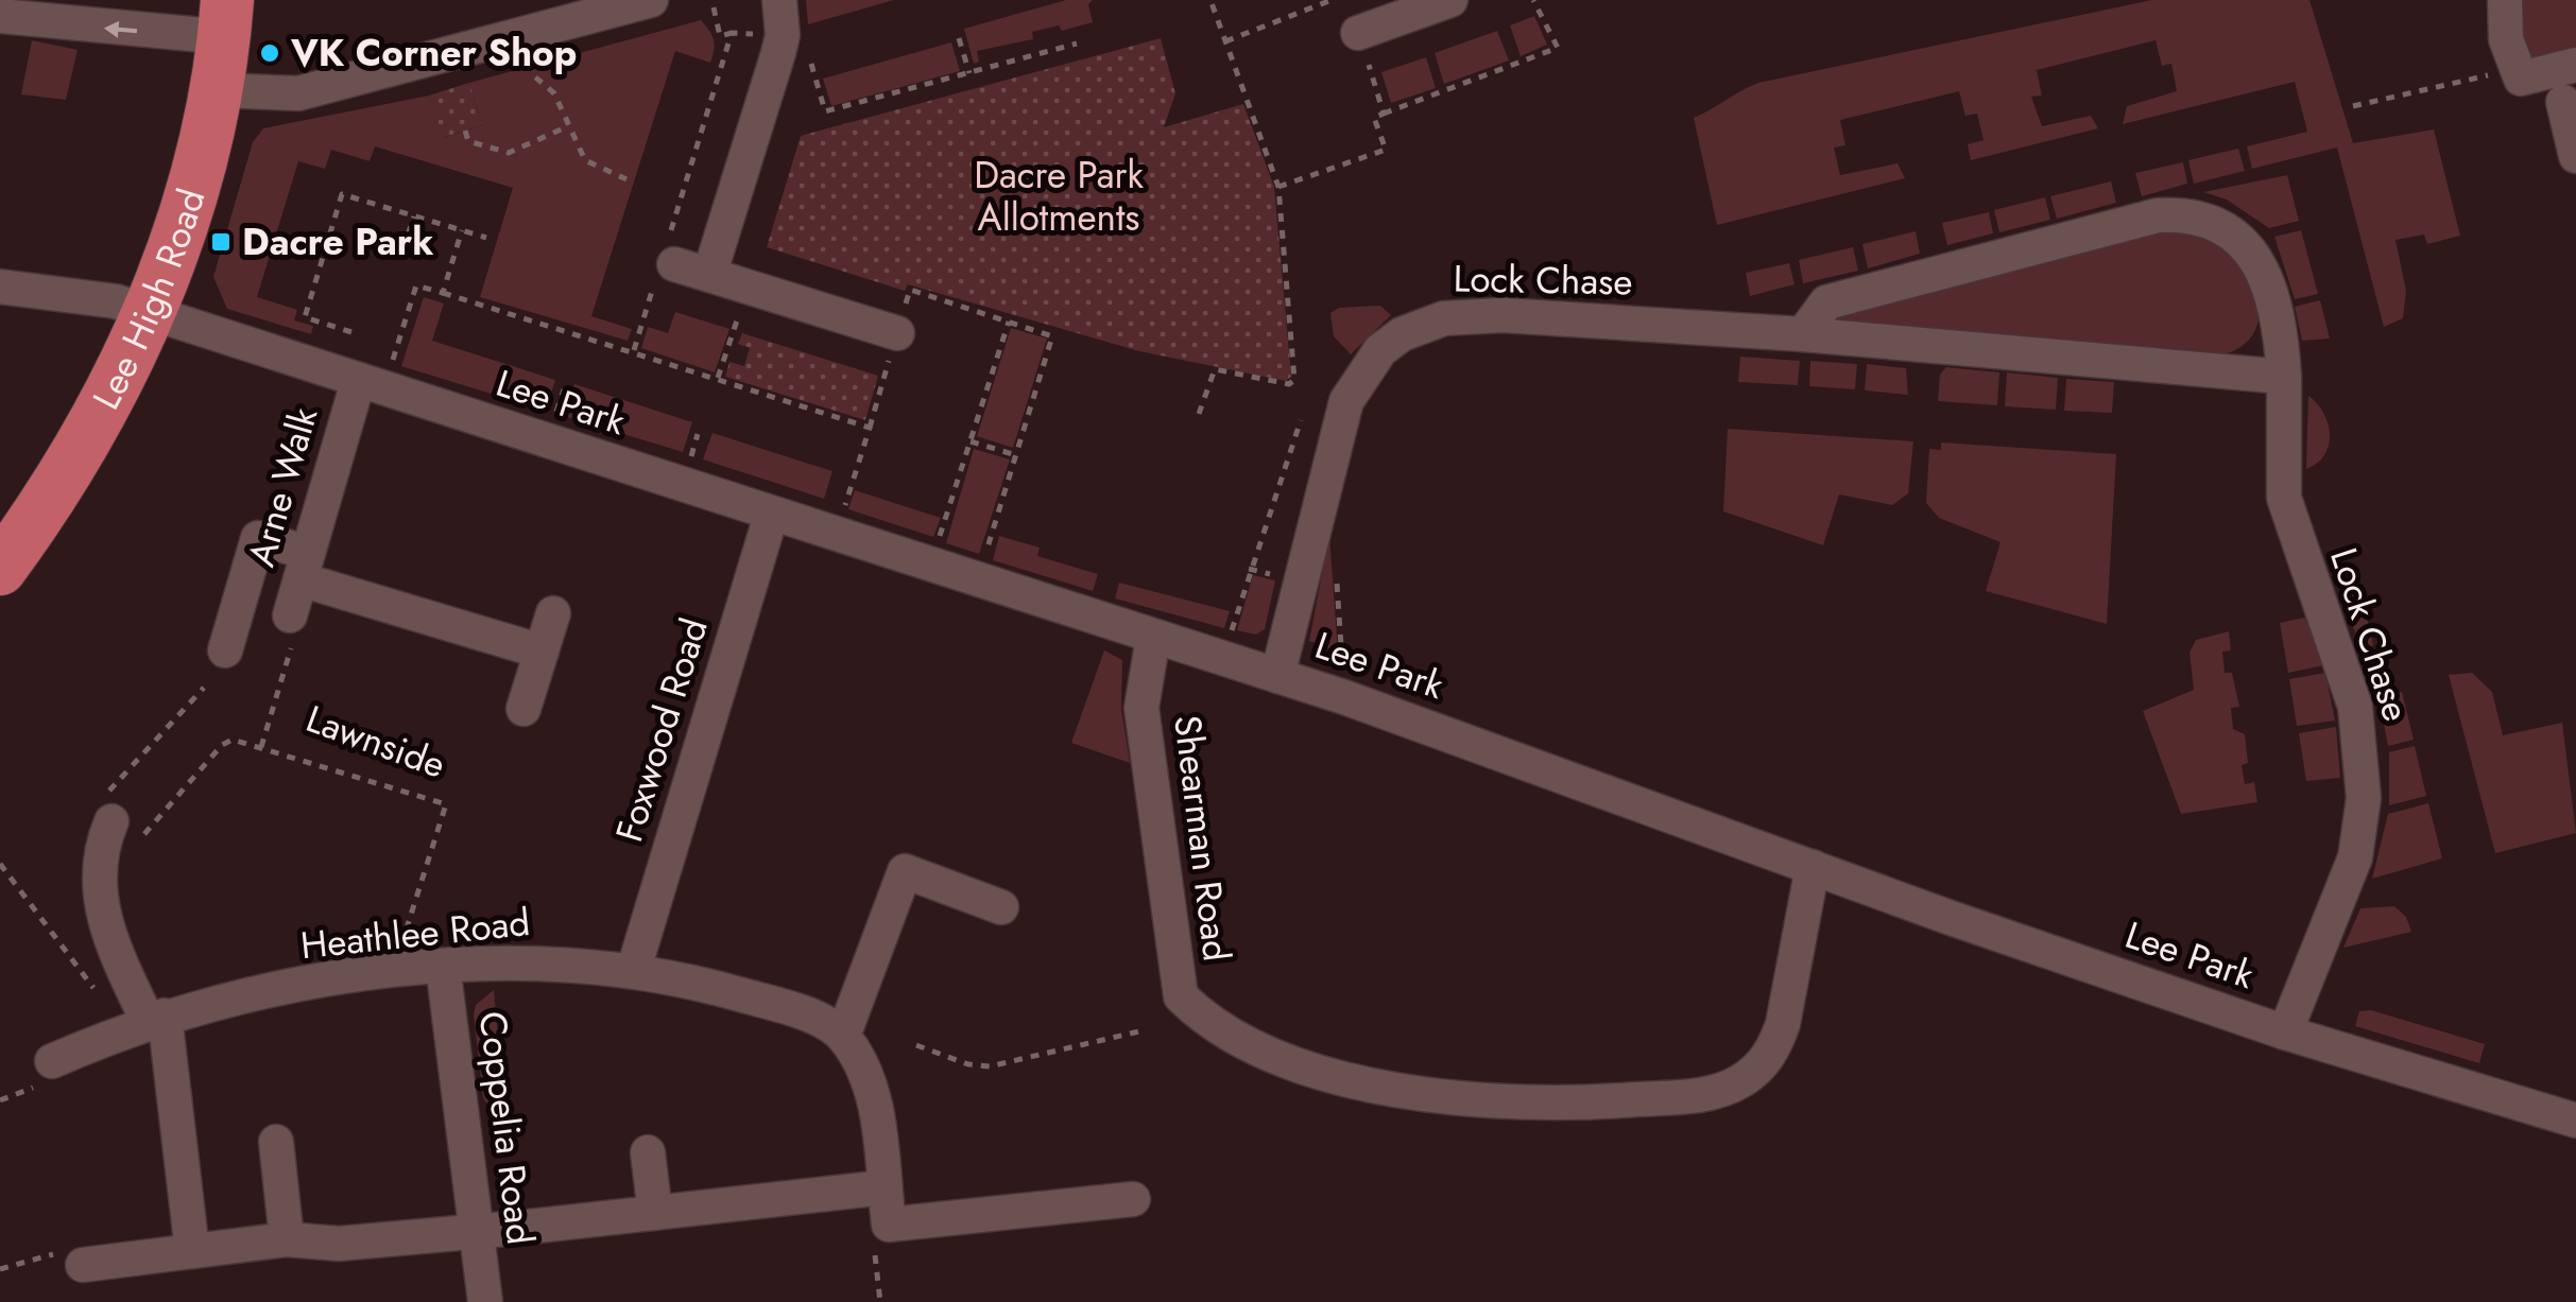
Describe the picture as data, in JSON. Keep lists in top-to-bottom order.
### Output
{
  "streets": {
    "highway": ["Lee High Road"],
    "street": [
      "Lock Chase",
      "Lee Park",
      "Arne Walk",
      "Foxwood Road",
      "Shearman Road",
      "Heathlee Road",
      "Coppelia Road"
    ],
    "path": ["Lawnside"]
  },
  "crossings": [
    ["Lock Chase", "Lee Park"],
    ["Lee High Road", "Lee Park"],
    ["Lee Park", "Arne Walk"],
    ["Lee Park", "Foxwood Road"],
    ["Lee Park", "Shearman Road"],
    ["Foxwood Road", "Heathlee Road"],
    ["Heathlee Road", "Coppelia Road"]
  ],
  "parks": ["Dacre Park Allotments"],
  "places": {
    "other": ["VK Corner Shop"],
    "transit": ["Dacre Park"]
  }
}
